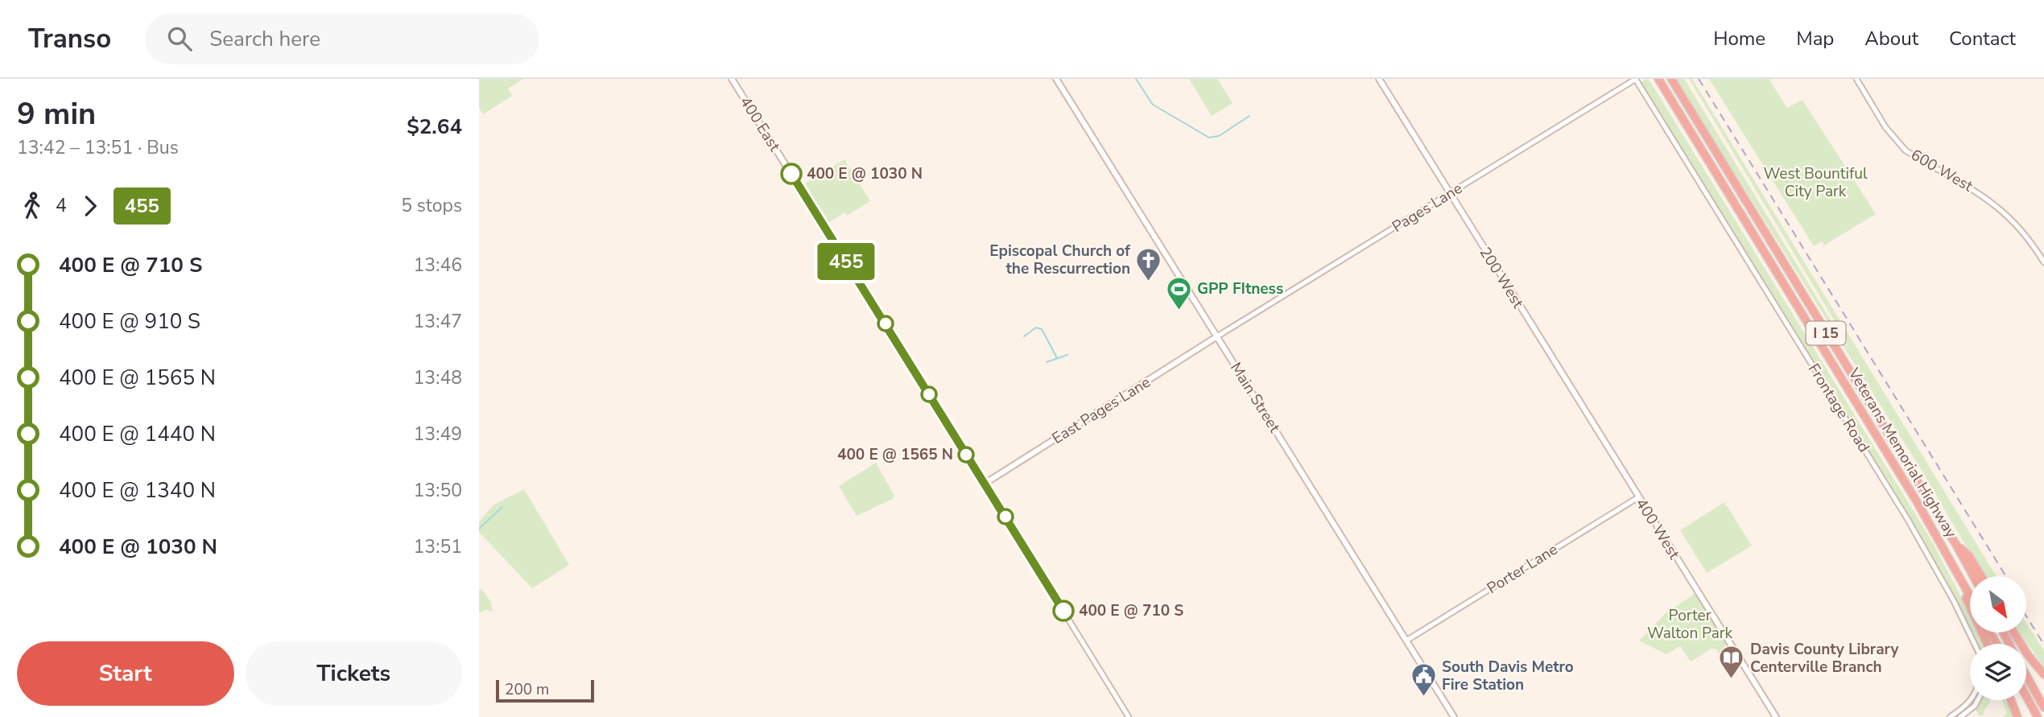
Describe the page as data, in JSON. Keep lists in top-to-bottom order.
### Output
{
  "streets": {
    "highway": ["I 15", "Veterans Memorial Highway"],
    "main road": [
      "400 East",
      "200 West",
      "Main Street",
      "East Pages Lane",
      "400 West"
    ],
    "street": [
      "600 West",
      "Pages Lane",
      "Frontage Road",
      "Porter Lane"
    ]
  },
  "crossings": [
    ["400 East", "East Pages Lane"],
    ["Pages Lane", "200 West"],
    ["Pages Lane", "Main Street"],
    ["Pages Lane", "Frontage Road"],
    ["Pages Lane", "East Pages Lane"],
    ["200 West", "400 West"],
    ["Main Street", "East Pages Lane"],
    ["Main Street", "Porter Lane"],
    ["400 West", "Porter Lane"]
  ],
  "parks": ["West Bountiful City Park", "Porter Walton Park"],
  "places": {
    "other": ["400 E @ 1030 N", "400 E @ 1565 N", "400 E @ 710 S"],
    "church": ["Episcopal Church of the Rescurrection"],
    "sports": ["GPP FItness"],
    "library": ["Davis County Library Centerville Branch"],
    "public building": ["South Davis Metro Fire Station"]
  },
  "lines": ["bus line 455"],
  "scale_bar": "200 m",
  "north": "bottom right",
  "page": {
    "header": "Transo",
    "search": "Search here",
    "nav": [
      "Home",
      "Map",
      "About",
      "Contact"
    ],
    "heading": ["9 min", "13:42 – 13:51 · Bus", "$2.64"],
    "on_map": "455",
    "legs": ["4", "455", "5 stops"],
    "list": [
      {
        "name": "400 E @ 710 S",
        "value": "13:46"
      },
      {
        "name": "400 E @ 910 S",
        "value": "13:47"
      },
      {
        "name": "400 E @ 1565 N",
        "value": "13:48"
      },
      {
        "name": "400 E @ 1440 N",
        "value": "13:49"
      },
      {
        "name": "400 E @ 1340 N",
        "value": "13:50"
      },
      {
        "name": "400 E @ 1030 N",
        "value": "13:51"
      }
    ],
    "buttons": ["Start", "Tickets"],
    "scale": "200 m"
  }
}
